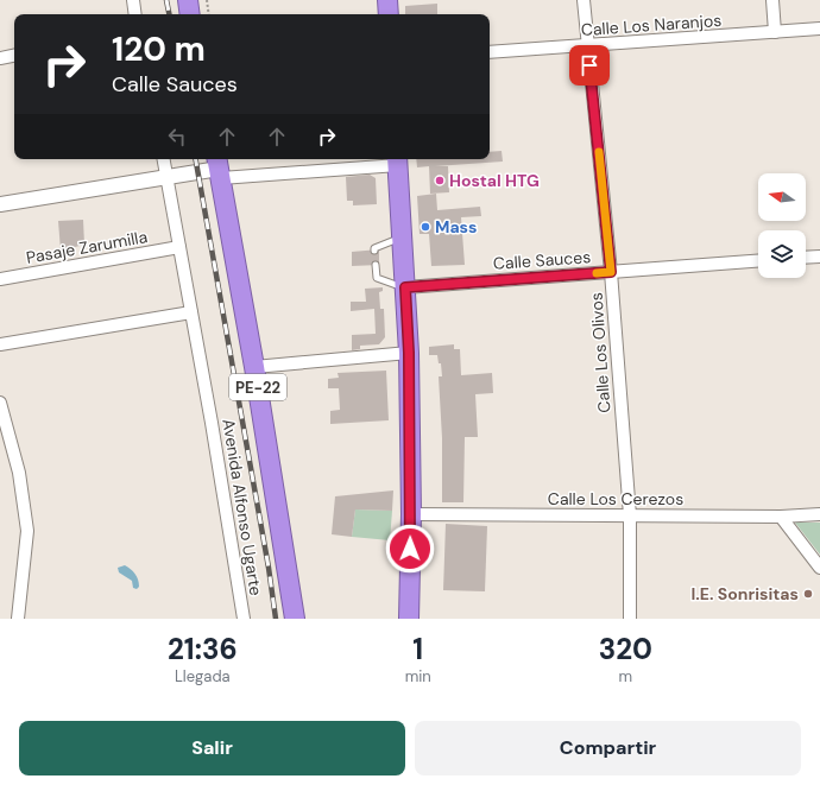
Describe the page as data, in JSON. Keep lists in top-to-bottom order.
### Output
{
  "streets": {
    "highway": ["PE-22"],
    "street": [
      "Calle Los Naranjos",
      "Pasaje Zarumilla",
      "Calle Sauces",
      "Calle Los Olivos",
      "Calle Los Cerezos",
      "Avenida Alfonso Ugarte"
    ]
  },
  "crossings": [
    ["Calle Los Naranjos", "Calle Los Olivos"],
    ["Pasaje Zarumilla", "Avenida Alfonso Ugarte"],
    ["Calle Sauces", "Calle Los Olivos"],
    ["Calle Los Olivos", "Calle Los Cerezos"]
  ],
  "places": ["Hostal HTG", "Mass", "I.E. Sonrisitas"],
  "north": "left",
  "page": {
    "turn": ["120 m", "Calle Sauces"],
    "eta": [
      "21:36",
      "Llegada",
      "1",
      "min",
      "320",
      "m"
    ],
    "buttons": ["Salir", "Compartir"]
  }
}
